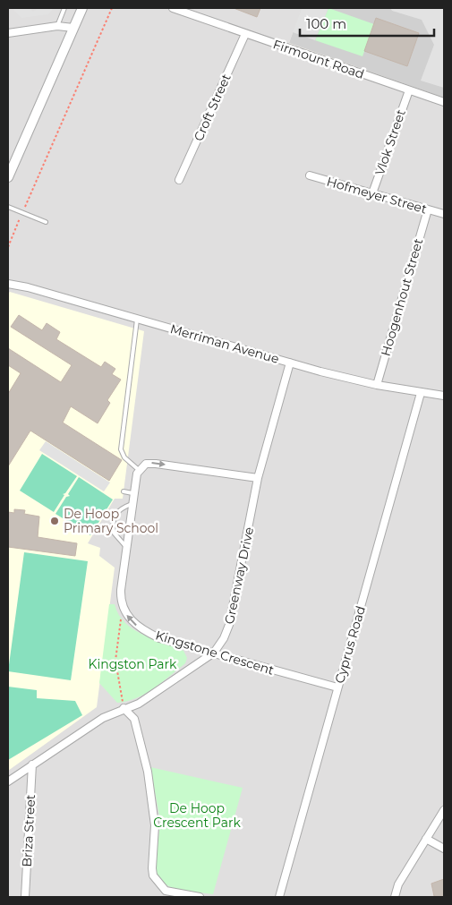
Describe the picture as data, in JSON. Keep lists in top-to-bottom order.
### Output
{
  "streets": {
    "street": [
      "Firmount Road",
      "Croft Street",
      "Vlok Street",
      "Hofmeyer Street",
      "Hoogenhout Street",
      "Merriman Avenue",
      "Greenway Drive",
      "Cyprus Road",
      "Kingstone Crescent",
      "Briza Street"
    ]
  },
  "crossings": [
    ["Firmount Road", "Croft Street"],
    ["Firmount Road", "Vlok Street"],
    ["Vlok Street", "Hofmeyer Street"],
    ["Hofmeyer Street", "Hoogenhout Street"],
    ["Hoogenhout Street", "Merriman Avenue"],
    ["Merriman Avenue", "Greenway Drive"],
    ["Merriman Avenue", "Cyprus Road"],
    ["Greenway Drive", "Kingstone Crescent"],
    ["Greenway Drive", "Briza Street"],
    ["Cyprus Road", "Kingstone Crescent"]
  ],
  "one_way": ["Kingstone Crescent"],
  "parks": ["Kingston Park", "De Hoop Crescent Park"],
  "places": ["De Hoop Primary School"],
  "scale_bar": "100 m"
}
